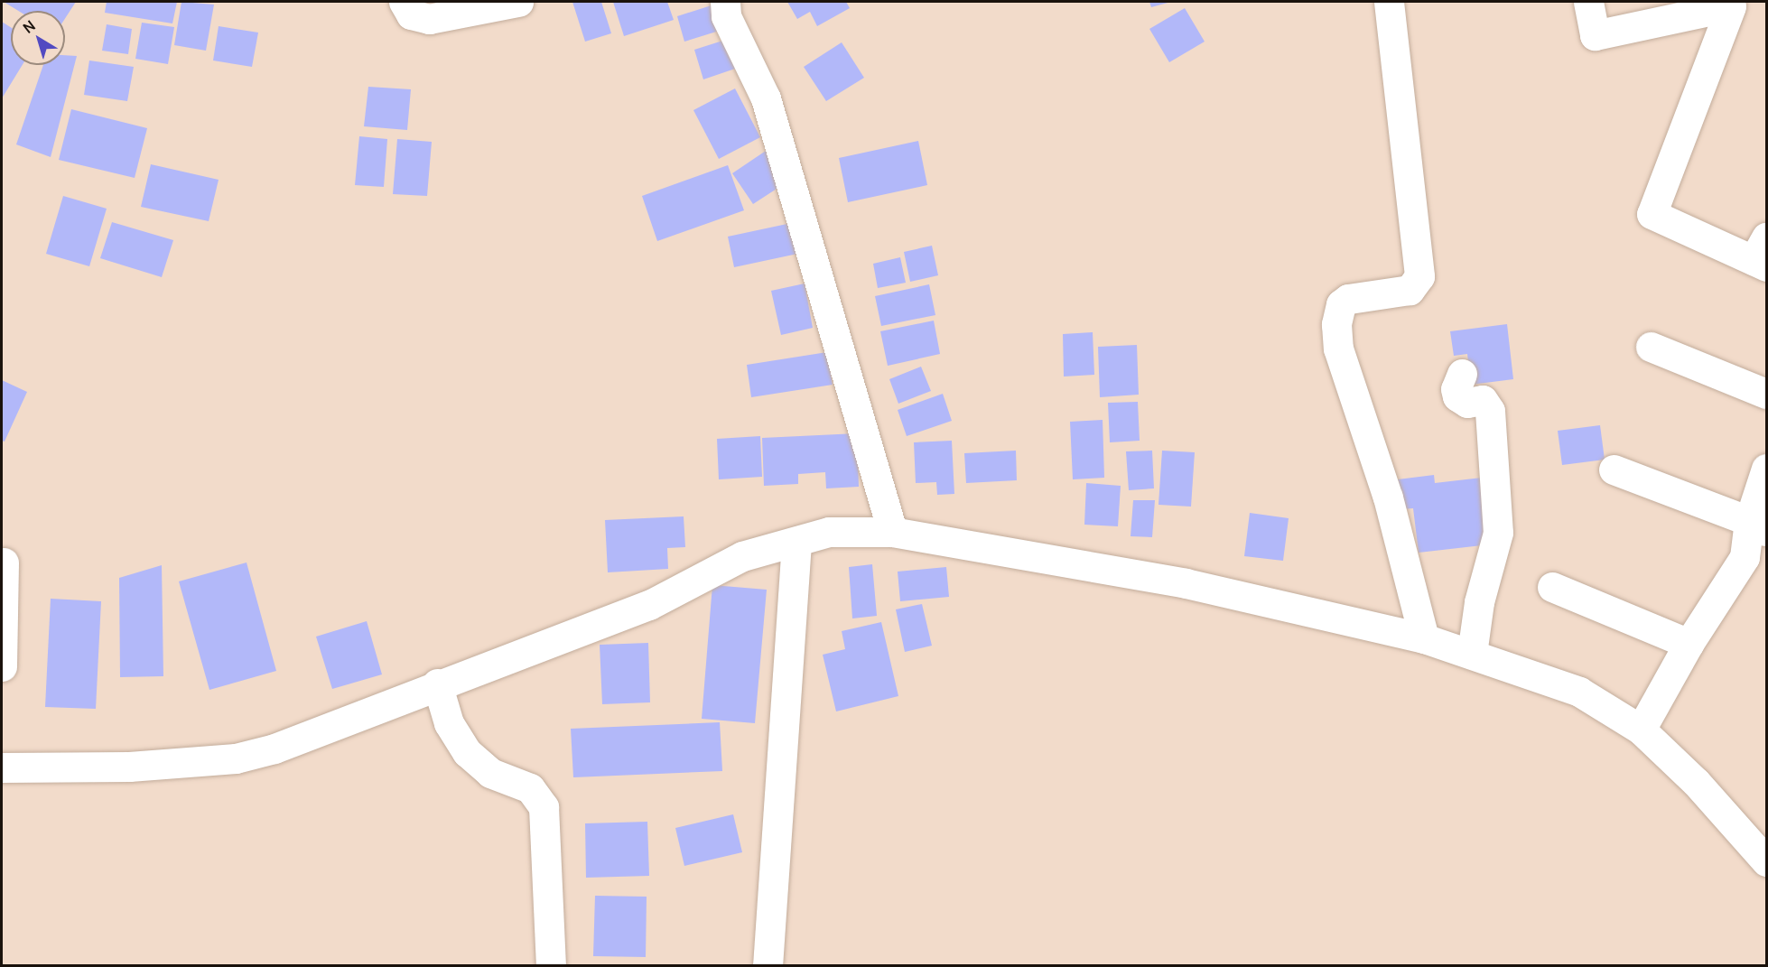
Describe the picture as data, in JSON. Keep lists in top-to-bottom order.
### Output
{
  "north": "top left"
}
